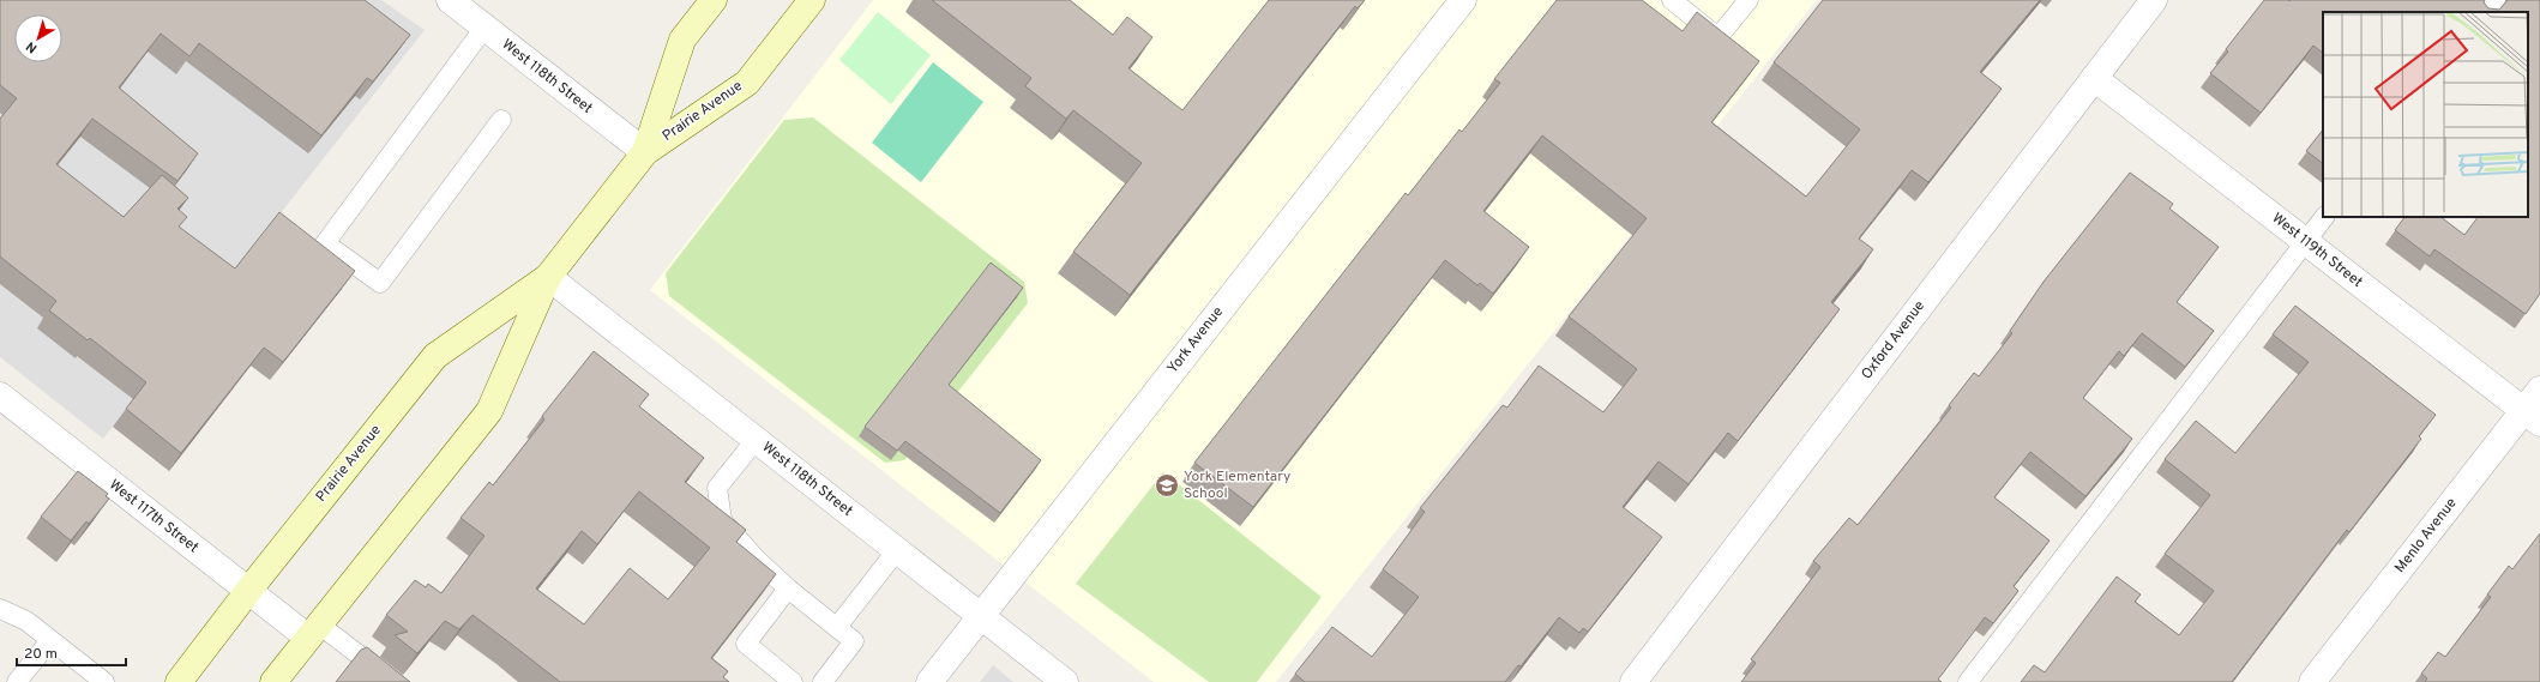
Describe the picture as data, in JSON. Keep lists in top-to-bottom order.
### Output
{
  "streets": {
    "main road": ["Prairie Avenue"],
    "street": [
      "West 118th Street",
      "West 119th Street",
      "York Avenue",
      "Oxford Avenue",
      "West 117th Street",
      "Menlo Avenue"
    ]
  },
  "crossings": [
    ["West 118th Street", "Prairie Avenue"],
    ["West 118th Street", "York Avenue"],
    ["Prairie Avenue", "West 117th Street"],
    ["West 119th Street", "Oxford Avenue"],
    ["West 119th Street", "Menlo Avenue"]
  ],
  "places": {
    "school or university": ["York Elementary School"]
  },
  "scale_bar": "20 m",
  "north": "bottom left"
}
